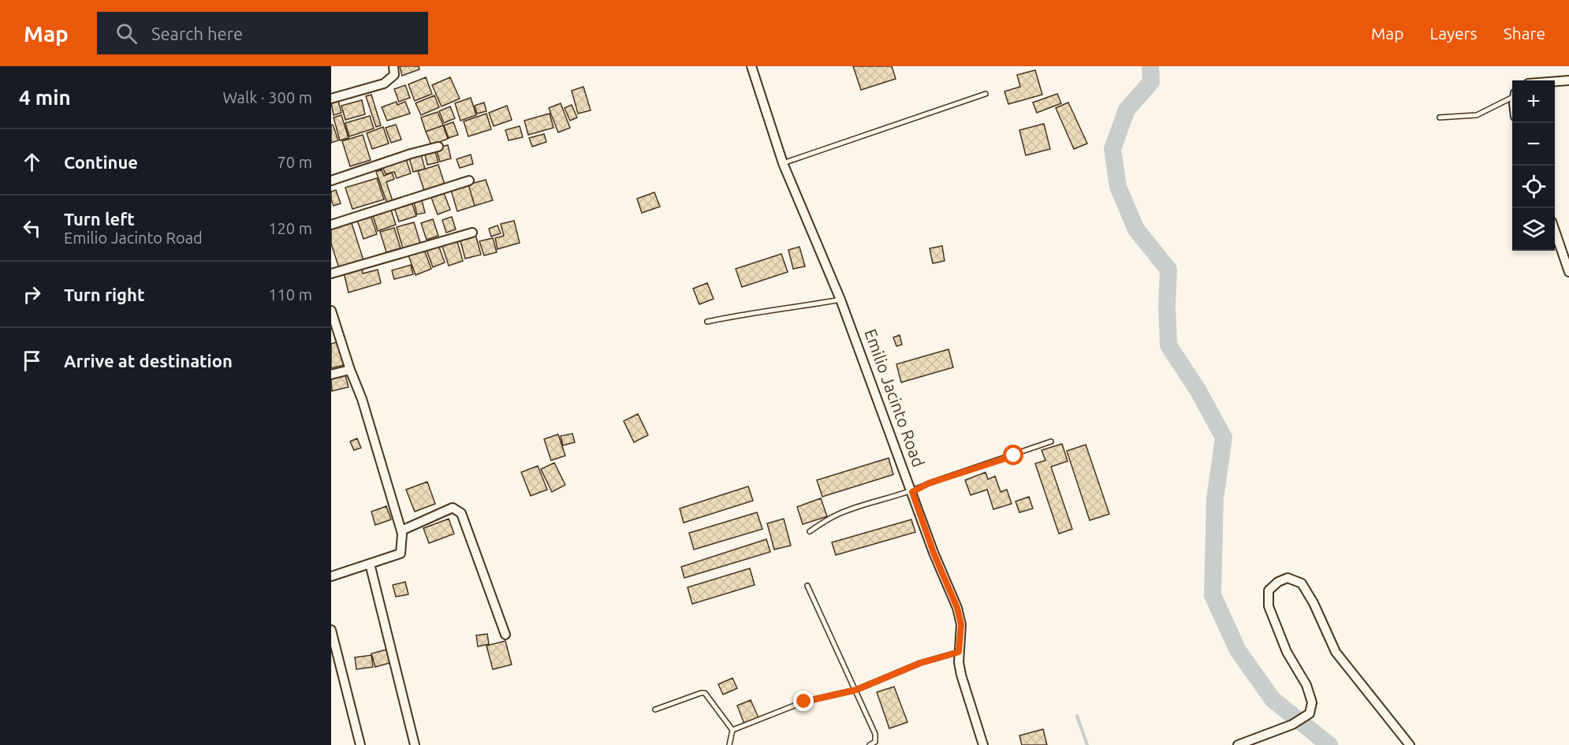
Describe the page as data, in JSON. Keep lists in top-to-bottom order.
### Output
{
  "streets": {
    "street": ["Emilio Jacinto Road"]
  },
  "page": {
    "header": "Map",
    "search": "Search here",
    "nav": ["Map", "Layers", "Share"],
    "heading": ["4 min", "Walk · 300 m"],
    "map_buttons": ["+", "−"],
    "list": [
      ["Continue", "70 m"],
      ["Turn left", "Emilio Jacinto Road", "120 m"],
      ["Turn right", "110 m"],
      "Arrive at destination"
    ]
  }
}
